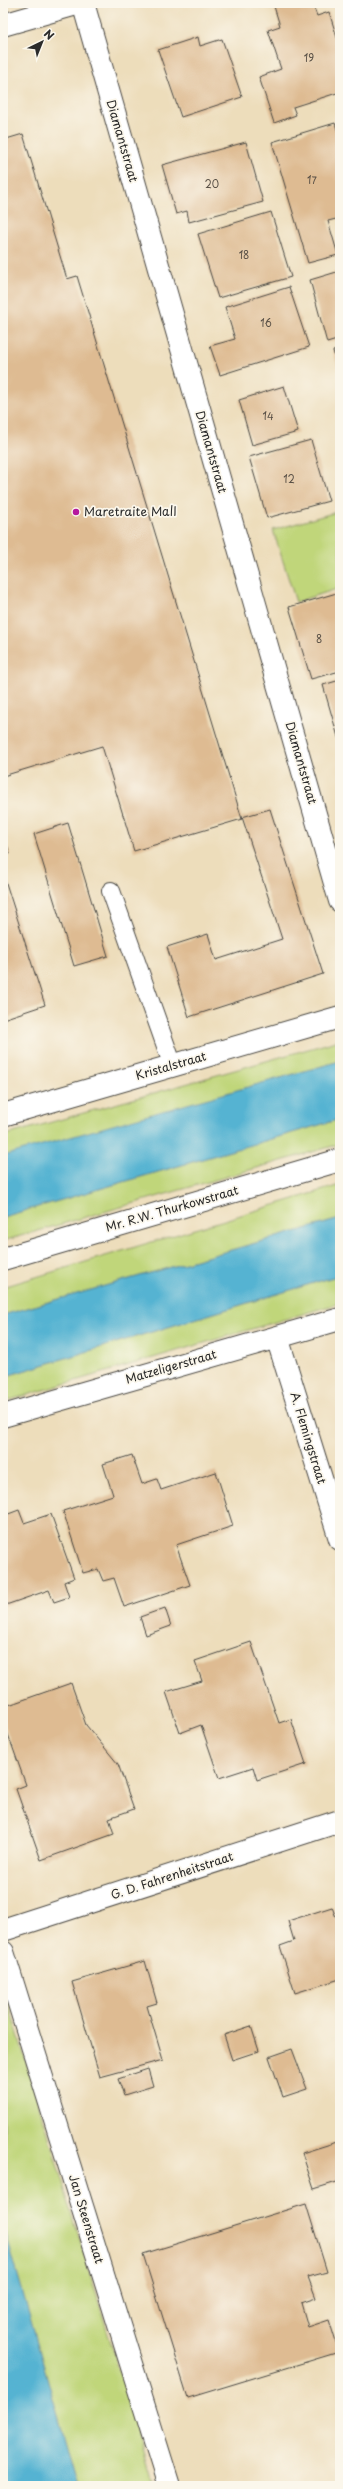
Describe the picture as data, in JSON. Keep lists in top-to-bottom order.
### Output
{
  "streets": {
    "street": [
      "Diamantstraat",
      "Kristalstraat",
      "Mr. R.W. Thurkowstraat",
      "Matzeligerstraat",
      "A. Flemingstraat",
      "G. D. Fahrenheitstraat",
      "Jan Steenstraat"
    ]
  },
  "crossings": [
    ["Matzeligerstraat", "A. Flemingstraat"]
  ],
  "places": ["Maretraite Mall"],
  "house_numbers": [
    "19",
    "17",
    "20",
    "18",
    "16",
    "14",
    "12",
    "8"
  ],
  "north": "top right"
}
